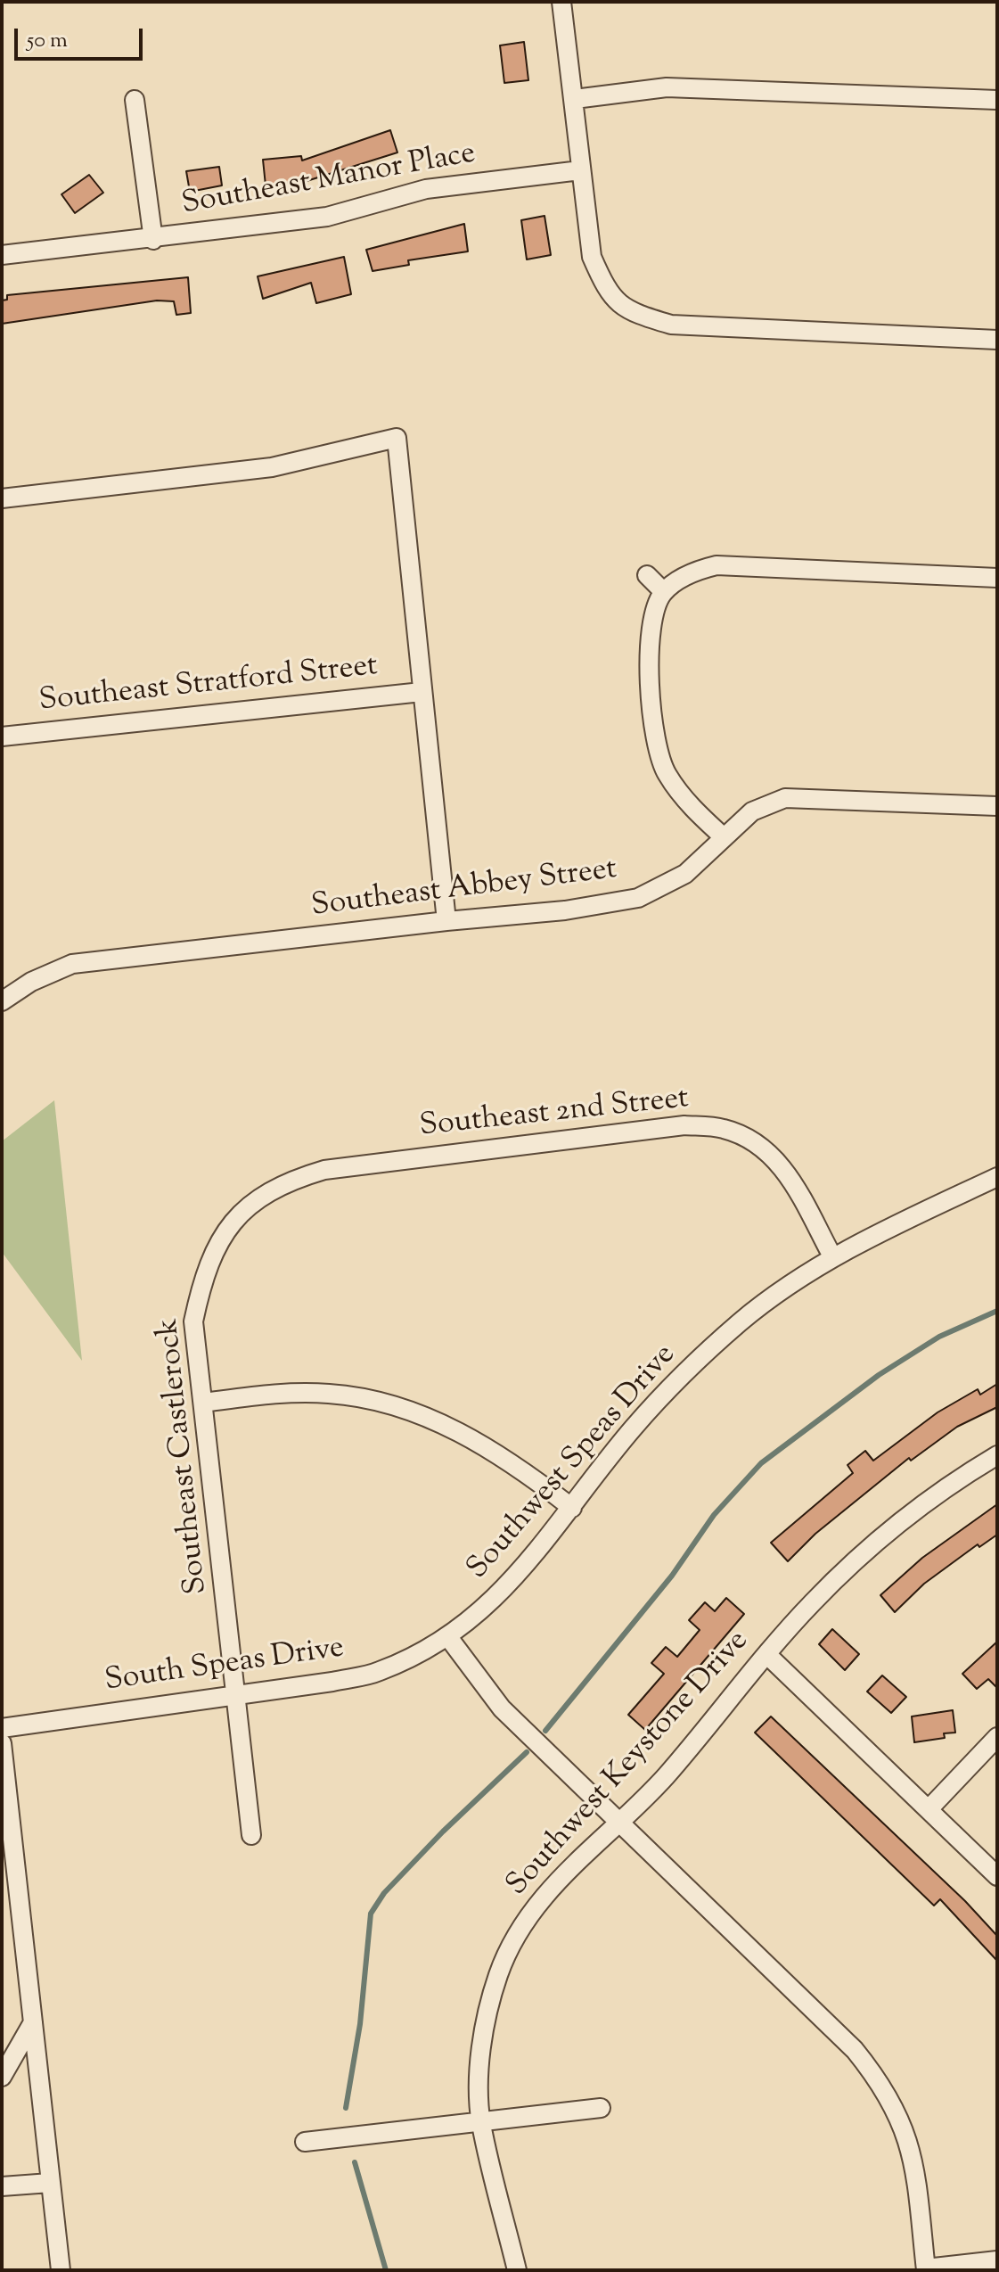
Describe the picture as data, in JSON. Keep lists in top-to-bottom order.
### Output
{
  "streets": {
    "street": [
      "Southeast Manor Place",
      "Southeast Stratford Street",
      "Southeast Abbey Street",
      "Southeast 2nd Street",
      "Southeast Castlerock",
      "Southwest Speas Drive",
      "South Speas Drive",
      "Southwest Keystone Drive"
    ]
  },
  "crossings": [
    ["Southeast 2nd Street", "Southeast Castlerock"],
    ["Southeast 2nd Street", "Southwest Speas Drive"],
    ["Southeast Castlerock", "South Speas Drive"],
    ["Southwest Speas Drive", "South Speas Drive"]
  ],
  "scale_bar": "50 m"
}
